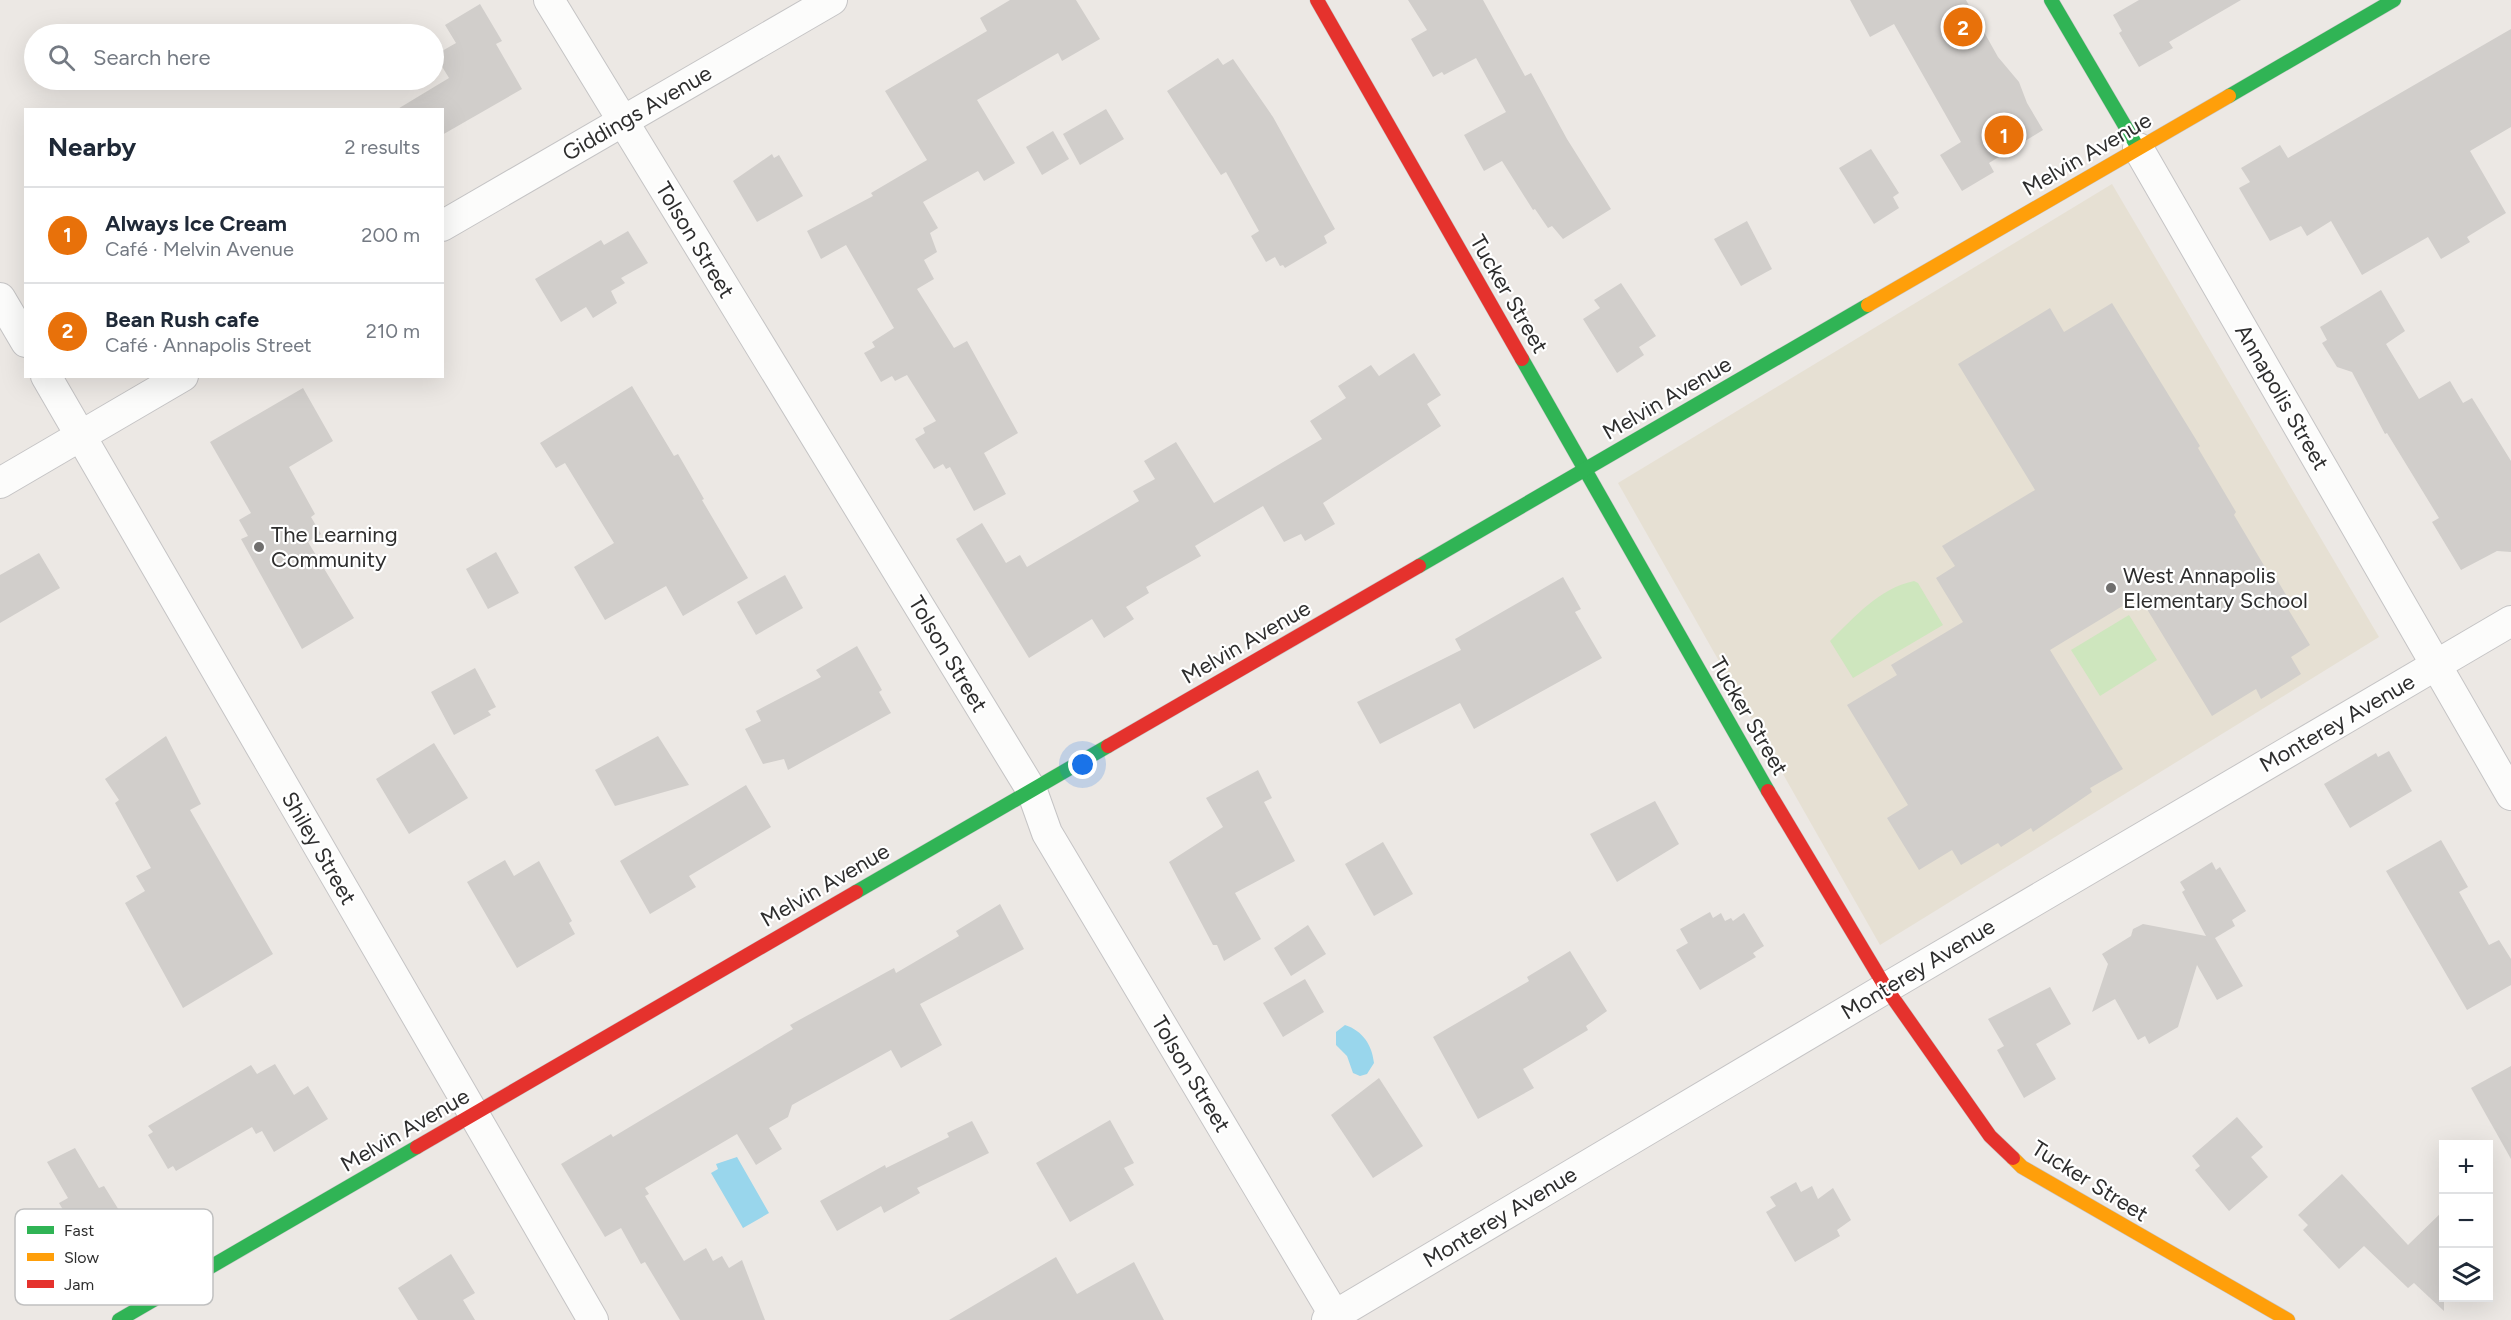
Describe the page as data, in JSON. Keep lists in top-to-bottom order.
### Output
{
  "streets": {
    "street": [
      "Giddings Avenue",
      "Melvin Avenue",
      "Tolson Street",
      "Tucker Street",
      "Annapolis Street",
      "Monterey Avenue",
      "Shiley Street"
    ]
  },
  "crossings": [
    ["Giddings Avenue", "Tolson Street"],
    ["Melvin Avenue", "Tolson Street"],
    ["Melvin Avenue", "Tucker Street"],
    ["Melvin Avenue", "Annapolis Street"],
    ["Melvin Avenue", "Shiley Street"],
    ["Tolson Street", "Monterey Avenue"],
    ["Tucker Street", "Monterey Avenue"],
    ["Annapolis Street", "Monterey Avenue"]
  ],
  "places": ["The Learning Community", "West Annapolis Elementary School"],
  "legend": ["Fast", "Slow", "Jam"],
  "page": {
    "pins": ["2", "1"],
    "search": "Search here",
    "heading": ["Nearby", "2 results"],
    "list": [
      {
        "mark": "1",
        "name": "Always Ice Cream",
        "note": "Café · Melvin Avenue",
        "value": "200 m"
      },
      {
        "mark": "2",
        "name": "Bean Rush cafe",
        "note": "Café · Annapolis Street",
        "value": "210 m"
      }
    ],
    "map_buttons": ["+", "−"]
  }
}
